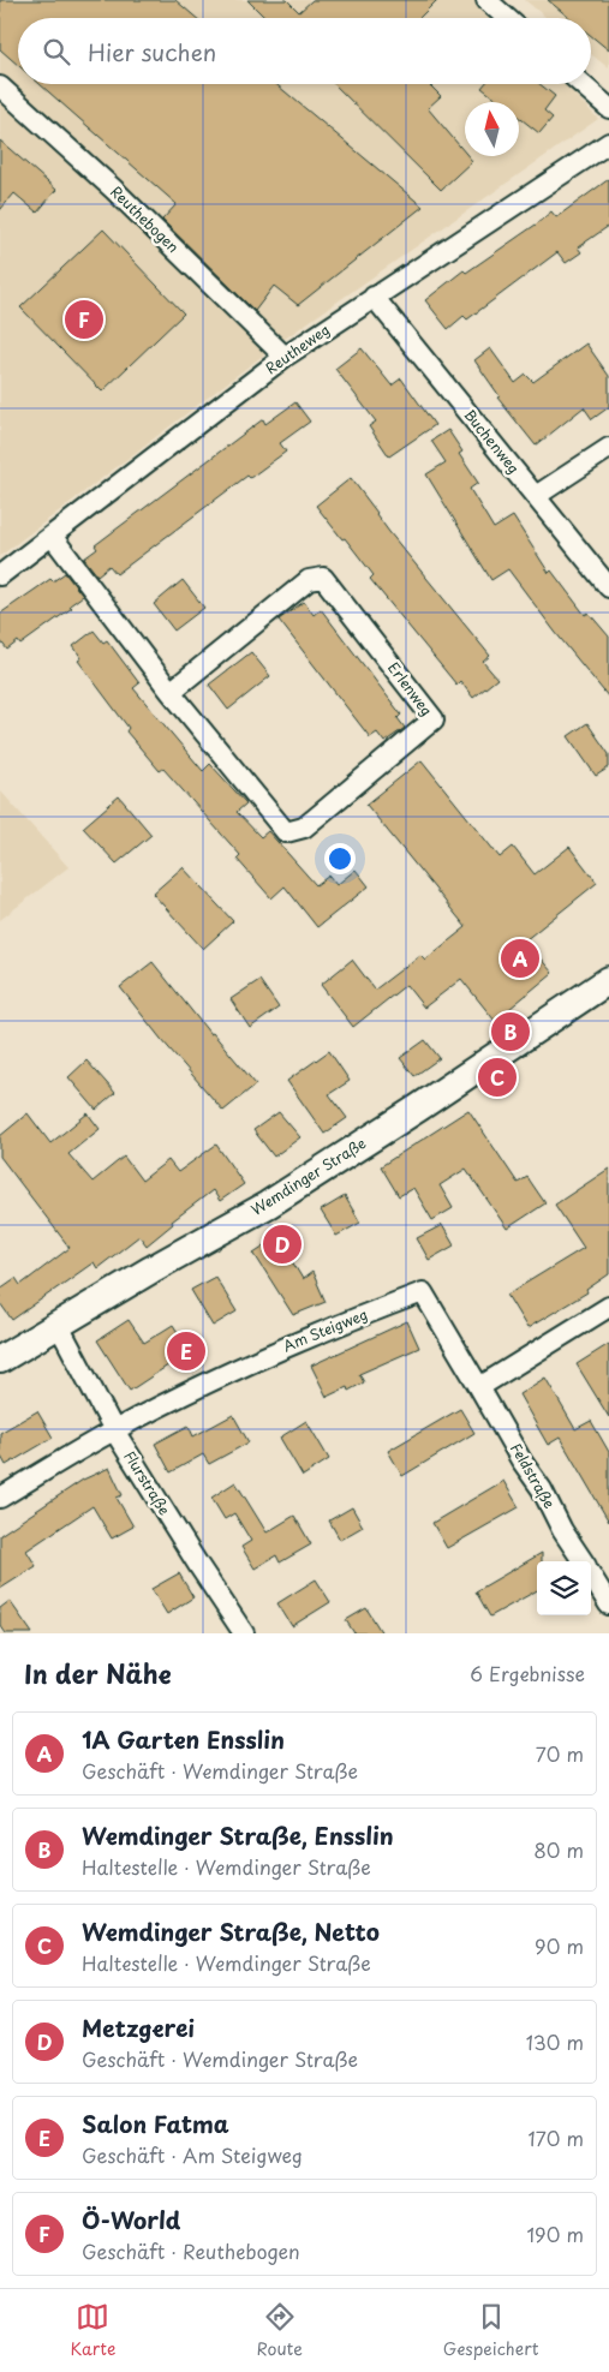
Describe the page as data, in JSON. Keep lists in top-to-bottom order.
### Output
{
  "streets": {
    "main road": ["Wemdinger Straße"],
    "street": [
      "Reuthebogen",
      "Reutheweg",
      "Buchenweg",
      "Erlenweg",
      "Am Steigweg",
      "Feldstraße",
      "Flurstraße"
    ]
  },
  "crossings": [
    ["Reuthebogen", "Reutheweg"],
    ["Reutheweg", "Buchenweg"],
    ["Reutheweg", "Erlenweg"],
    ["Wemdinger Straße", "Flurstraße"],
    ["Am Steigweg", "Feldstraße"],
    ["Am Steigweg", "Flurstraße"]
  ],
  "north": "top",
  "page": {
    "search": "Hier suchen",
    "pins": [
      "F",
      "A",
      "B",
      "C",
      "D",
      "E"
    ],
    "heading": ["In der Nähe", "6 Ergebnisse"],
    "list": [
      {
        "mark": "A",
        "name": "1A Garten Ensslin",
        "note": "Geschäft · Wemdinger Straße",
        "value": "70 m"
      },
      {
        "mark": "B",
        "name": "Wemdinger Straße, Ensslin",
        "note": "Haltestelle · Wemdinger Straße",
        "value": "80 m"
      },
      {
        "mark": "C",
        "name": "Wemdinger Straße, Netto",
        "note": "Haltestelle · Wemdinger Straße",
        "value": "90 m"
      },
      {
        "mark": "D",
        "name": "Metzgerei",
        "note": "Geschäft · Wemdinger Straße",
        "value": "130 m"
      },
      {
        "mark": "E",
        "name": "Salon Fatma",
        "note": "Geschäft · Am Steigweg",
        "value": "170 m"
      },
      {
        "mark": "F",
        "name": "Ö-World",
        "note": "Geschäft · Reuthebogen",
        "value": "190 m"
      }
    ],
    "nav": ["Karte", "Route", "Gespeichert"]
  }
}
